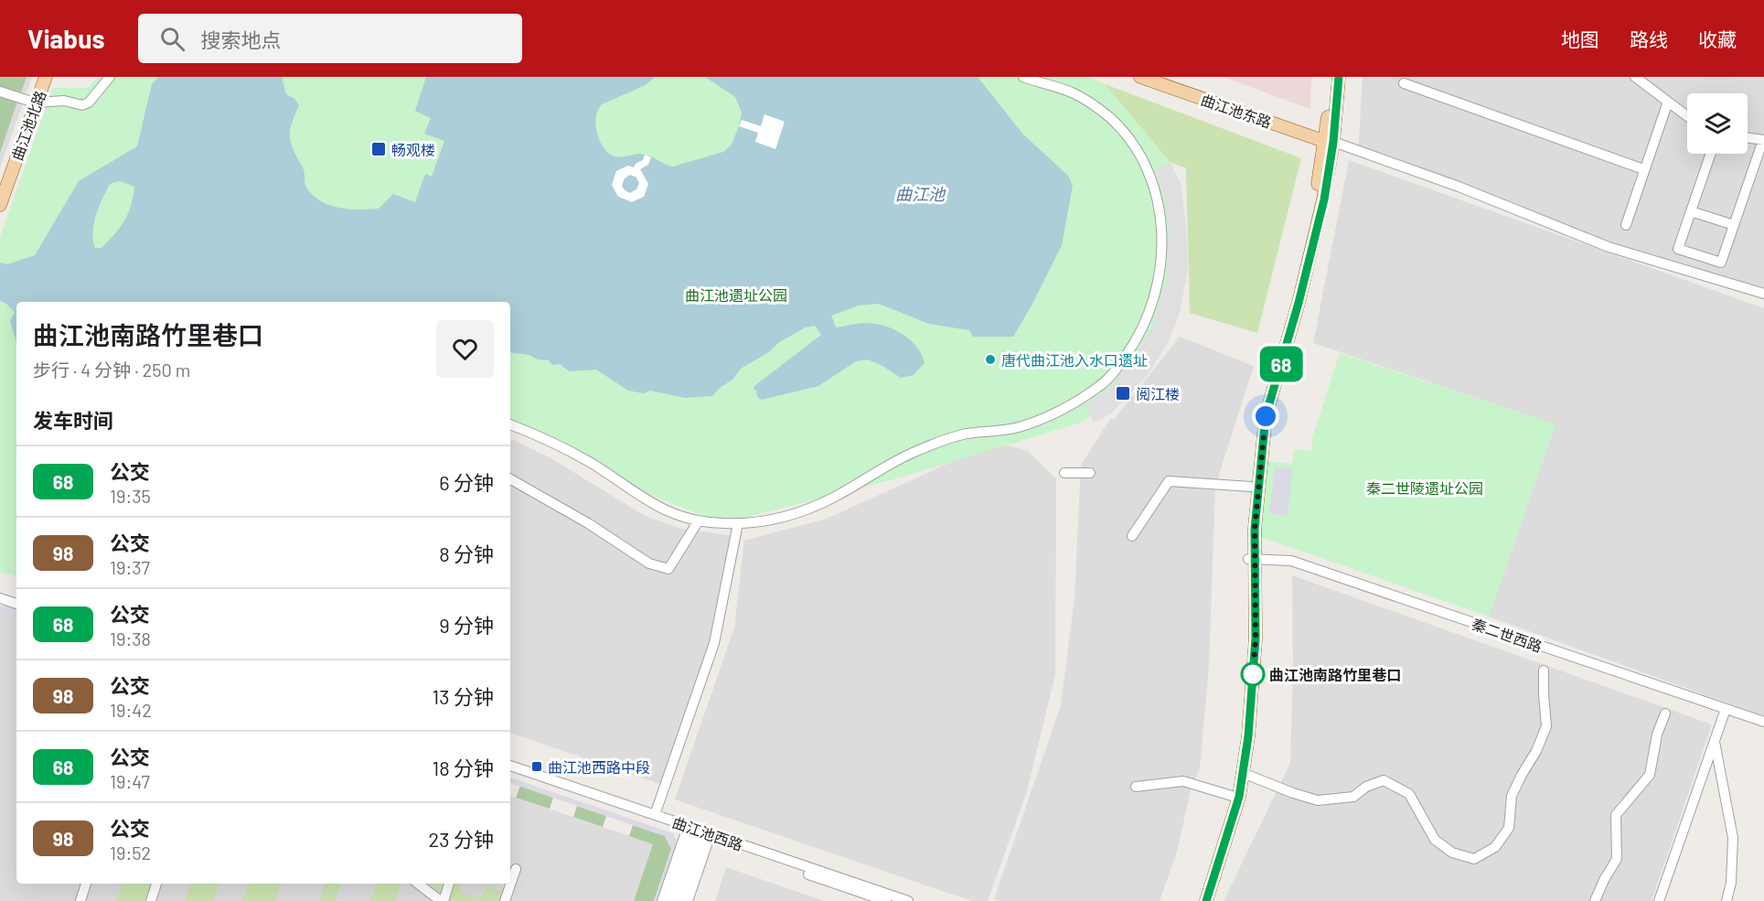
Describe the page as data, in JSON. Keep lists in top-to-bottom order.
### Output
{
  "streets": {
    "main road": ["曲江池东路", "曲江池北路"],
    "street": ["秦二世西路", "曲江池西路"]
  },
  "water": ["曲江池"],
  "parks": ["曲江池遗址公园", "秦二世陵遗址公园"],
  "places": {
    "transit": ["畅观楼", "阅江楼", "曲江池西路中段"],
    "other": ["唐代曲江池入水口遗址", "曲江池南路竹里巷口"]
  },
  "lines": ["bus line 68"],
  "page": {
    "header": "Viabus",
    "search": "搜索地点",
    "nav": ["地图", "路线", "收藏"],
    "on_map": "68",
    "heading": [
      ["曲江池南路竹里巷口", "步行 · 4 分钟 · 250 m"],
      "发车时间"
    ],
    "list": [
      {
        "mark": "68",
        "name": "公交",
        "note": "19:35",
        "value": "6 分钟"
      },
      {
        "mark": "98",
        "name": "公交",
        "note": "19:37",
        "value": "8 分钟"
      },
      {
        "mark": "68",
        "name": "公交",
        "note": "19:38",
        "value": "9 分钟"
      },
      {
        "mark": "98",
        "name": "公交",
        "note": "19:42",
        "value": "13 分钟"
      },
      {
        "mark": "68",
        "name": "公交",
        "note": "19:47",
        "value": "18 分钟"
      },
      {
        "mark": "98",
        "name": "公交",
        "note": "19:52",
        "value": "23 分钟"
      }
    ]
  }
}
